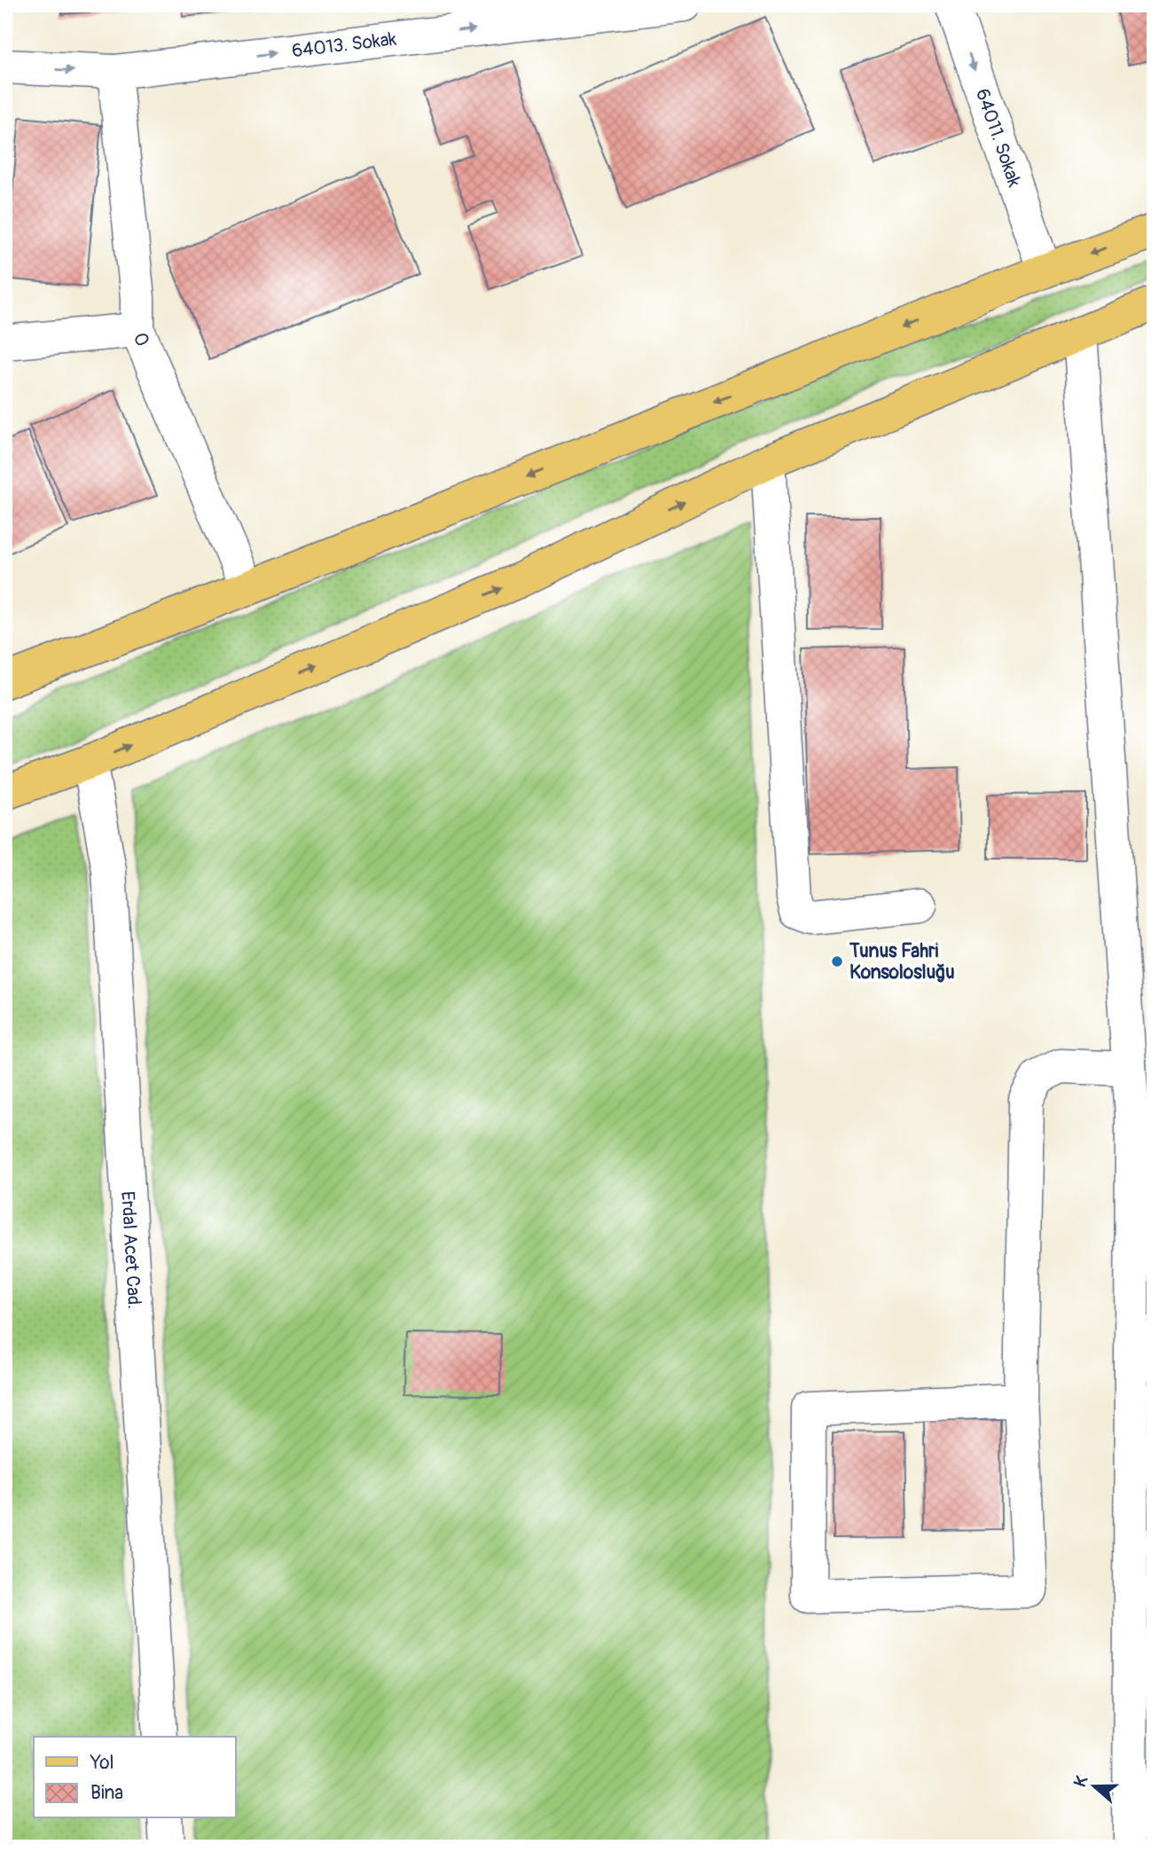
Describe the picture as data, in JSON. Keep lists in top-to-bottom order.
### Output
{
  "streets": {
    "street": [
      "64013. Sokak",
      "64011. Sokak",
      "0",
      "Erdal Acet Cad."
    ]
  },
  "crossings": [
    ["64013. Sokak", "0"]
  ],
  "one_way": ["64013. Sokak", "64011. Sokak"],
  "places": ["Tunus Fahri Konsolosluğu"],
  "legend": ["Yol", "Bina"],
  "north": "left"
}
